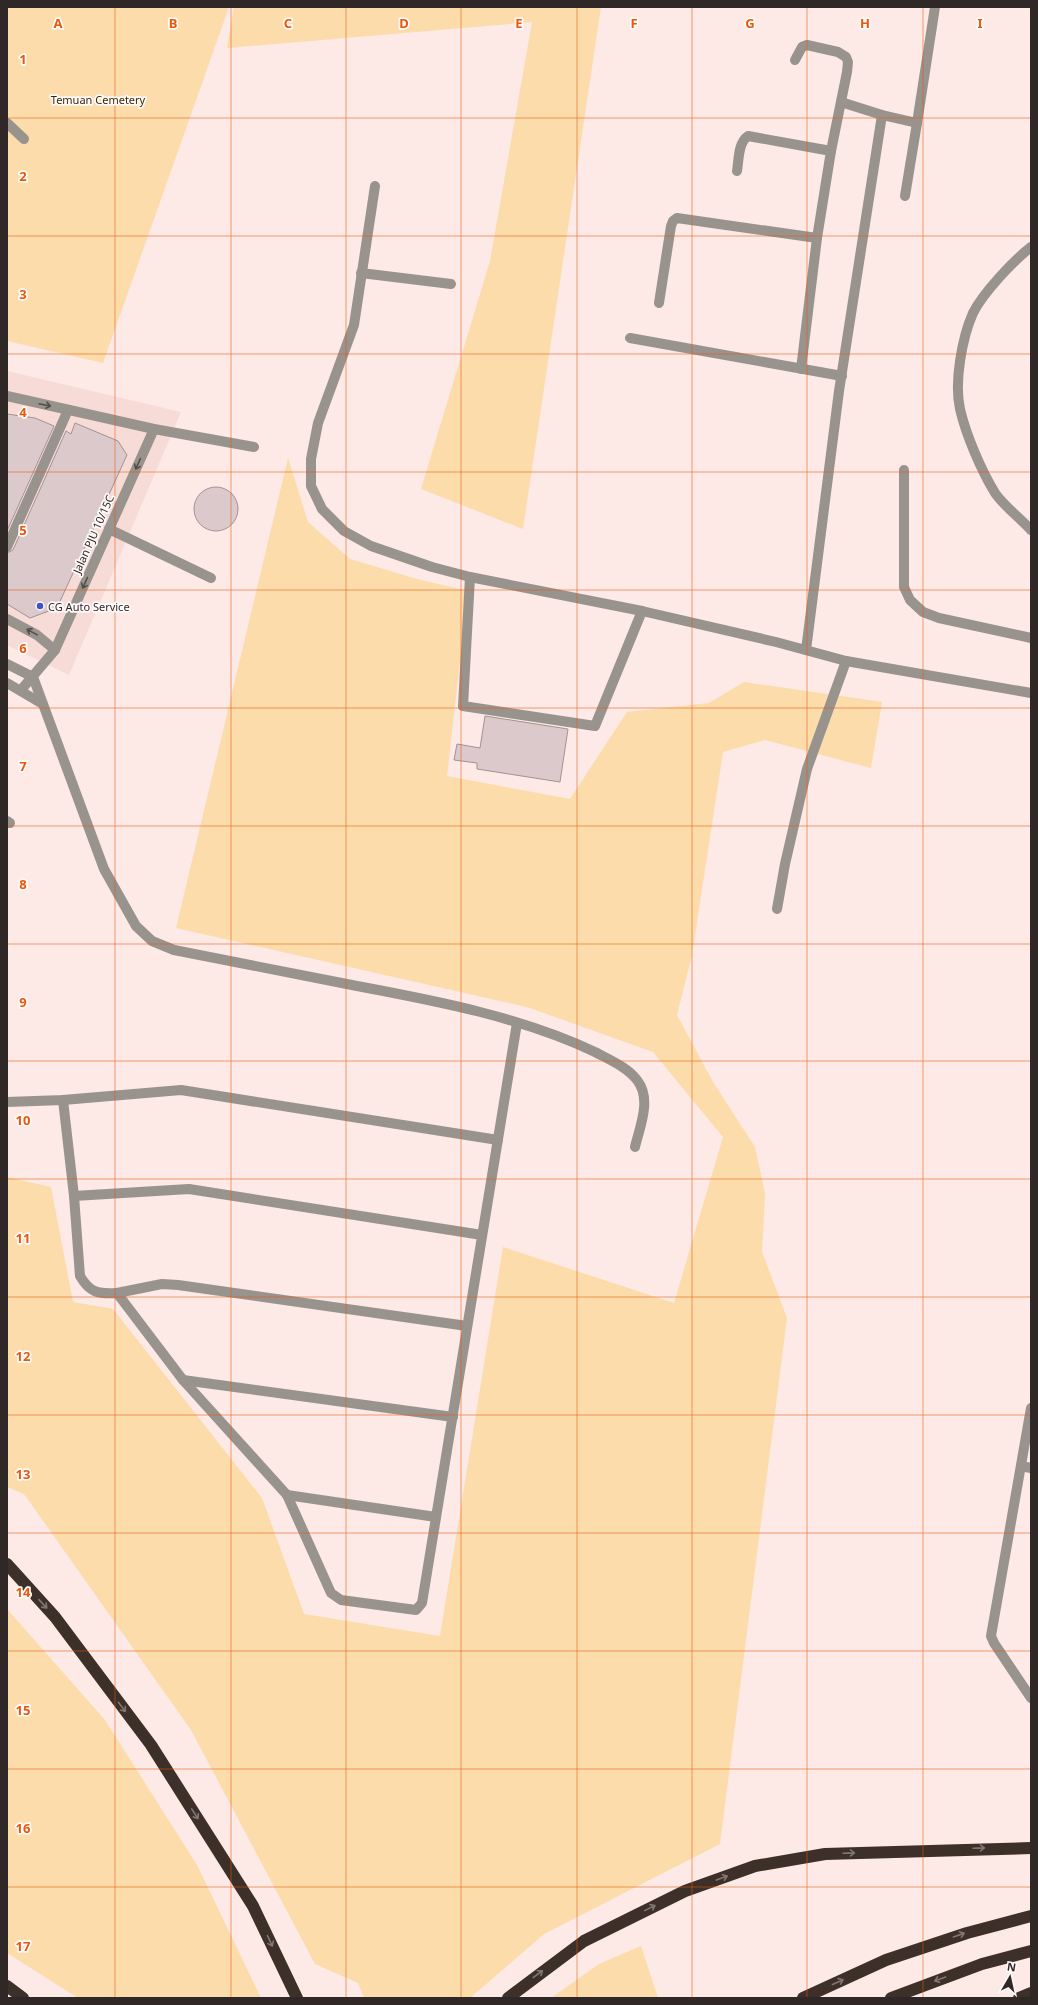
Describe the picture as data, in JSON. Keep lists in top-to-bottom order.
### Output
{
  "streets": {
    "street": ["Jalan PJU 10/15C"]
  },
  "parks": ["Temuan Cemetery"],
  "places": ["CG Auto Service"],
  "north": "top",
  "grid": {
    "columns": [
      "A",
      "B",
      "C",
      "D",
      "E",
      "F",
      "G",
      "H",
      "I"
    ],
    "rows": [
      "1",
      "2",
      "3",
      "4",
      "5",
      "6",
      "7",
      "8",
      "9",
      "10",
      "11",
      "12",
      "13",
      "14",
      "15",
      "16",
      "17"
    ]
  }
}
